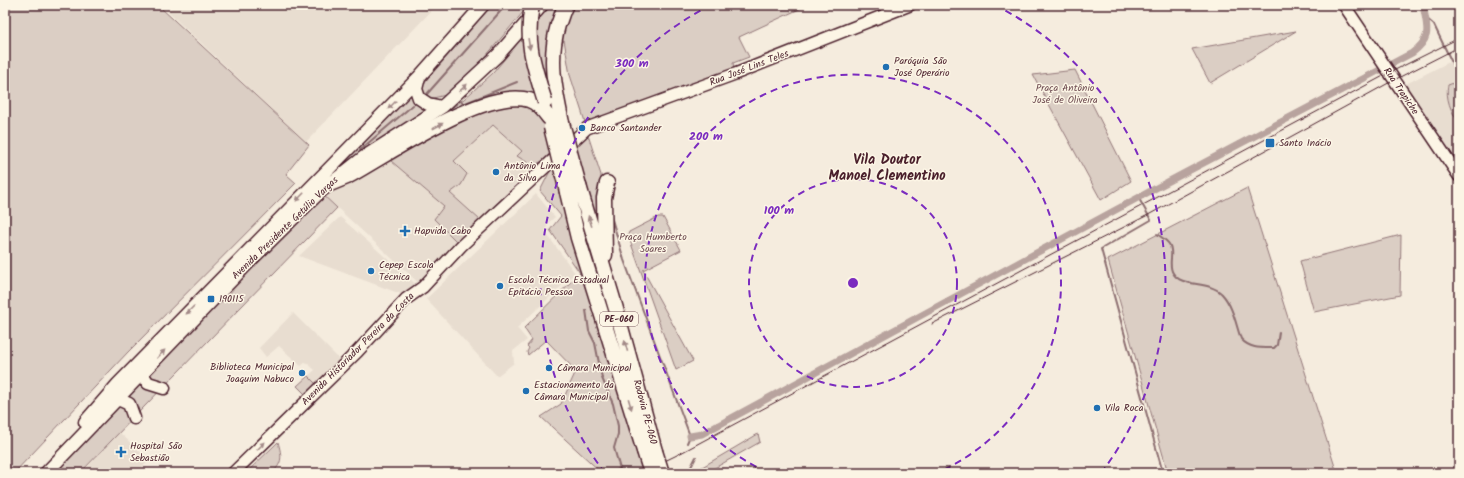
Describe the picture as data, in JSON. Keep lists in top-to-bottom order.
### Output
{
  "streets": {
    "highway": ["PE-060", "Rodovia PE-060"],
    "main road": ["Avenida Presidente Getúlio Vargas"],
    "street": ["Rua José Lins Teles", "Rua Trapiche", "Avenida Historiador Pereira da Costa"]
  },
  "crossings": [
    ["Rua José Lins Teles", "Avenida Historiador Pereira da Costa"],
    ["PE-060", "Rodovia PE-060"]
  ],
  "one_way": ["Avenida Historiador Pereira da Costa"],
  "districts": ["Vila Doutor Manoel Clementino"],
  "parks": ["Praça Antônio José de Oliveira", "Praça Humberto Soares"],
  "places": {
    "other": [
      "Paróquia São José Operário",
      "Banco Santander",
      "Antônio Lima da Silva",
      "Cepep Escola Técnica",
      "Escola Técnica Estadual Epitácio Pessoa",
      "Câmara Municipal",
      "Biblioteca Municipal Joaquim Nabuco",
      "Estacionamento da Câmara Municipal",
      "Vila Roca"
    ],
    "transit": ["Santo Inácio", "190115"],
    "health": ["Hapvida Cabo", "Hospital São Sebastião"]
  },
  "rings": ["300 m", "200 m", "100 m"]
}
